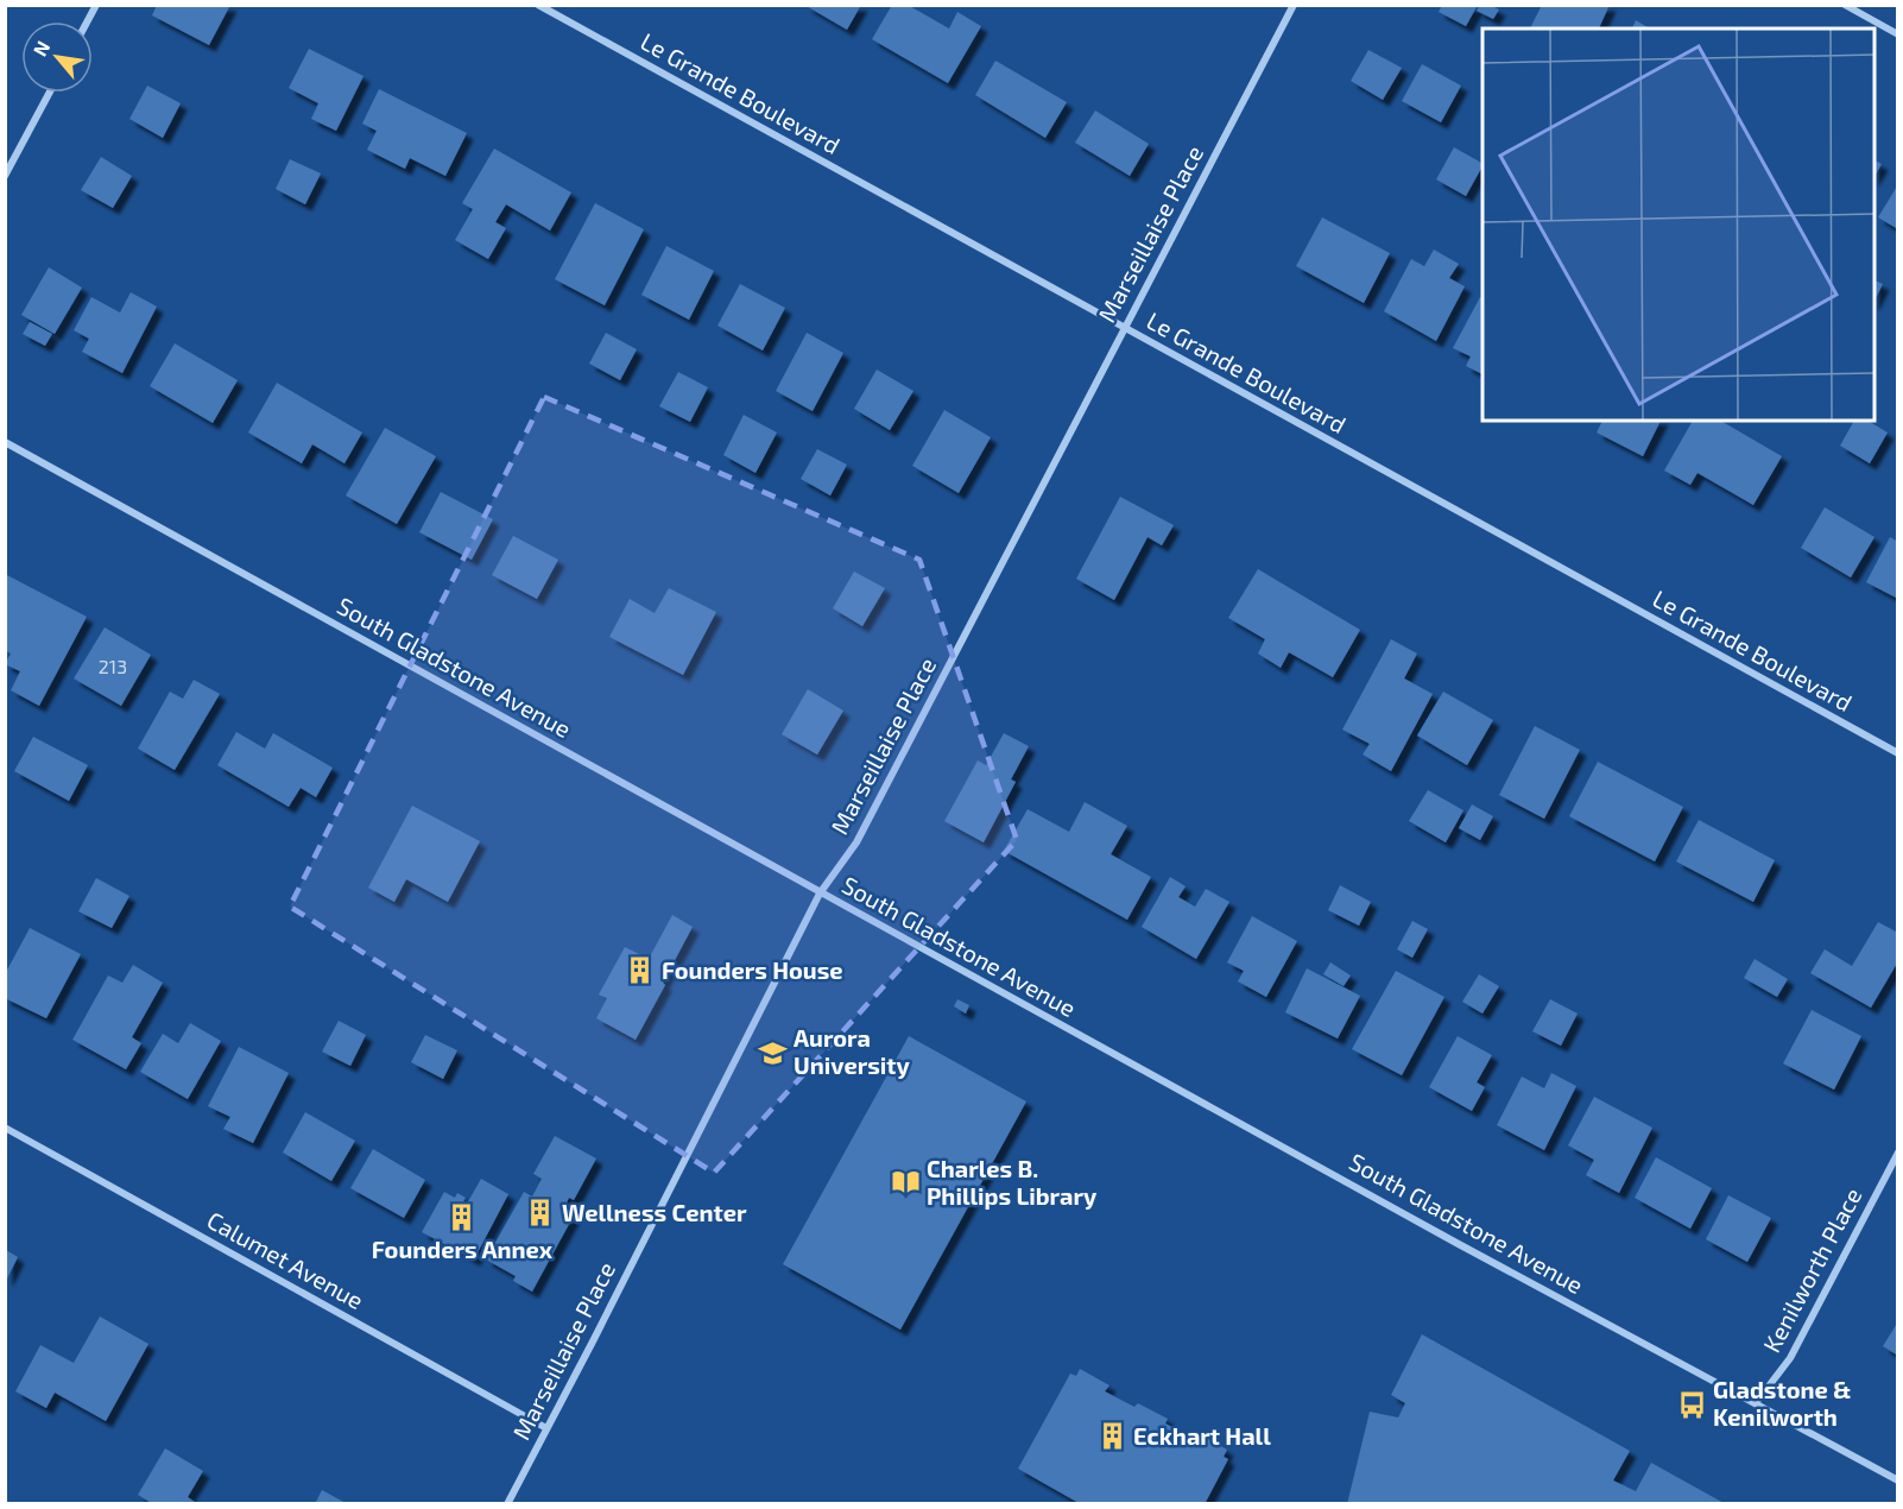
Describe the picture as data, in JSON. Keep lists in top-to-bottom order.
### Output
{
  "streets": {
    "street": [
      "Le Grande Boulevard",
      "Marseillaise Place",
      "South Gladstone Avenue",
      "Calumet Avenue",
      "Kenilworth Place"
    ]
  },
  "crossings": [
    ["Le Grande Boulevard", "Marseillaise Place"],
    ["Marseillaise Place", "South Gladstone Avenue"],
    ["Marseillaise Place", "Calumet Avenue"],
    ["South Gladstone Avenue", "Kenilworth Place"]
  ],
  "places": {
    "building": [
      "Founders House",
      "Wellness Center",
      "Founders Annex",
      "Eckhart Hall"
    ],
    "school or university": ["Aurora University"],
    "library": ["Charles B. Phillips Library"],
    "bus stop": ["Gladstone & Kenilworth"]
  },
  "house_numbers": ["213"],
  "north": "top left"
}
